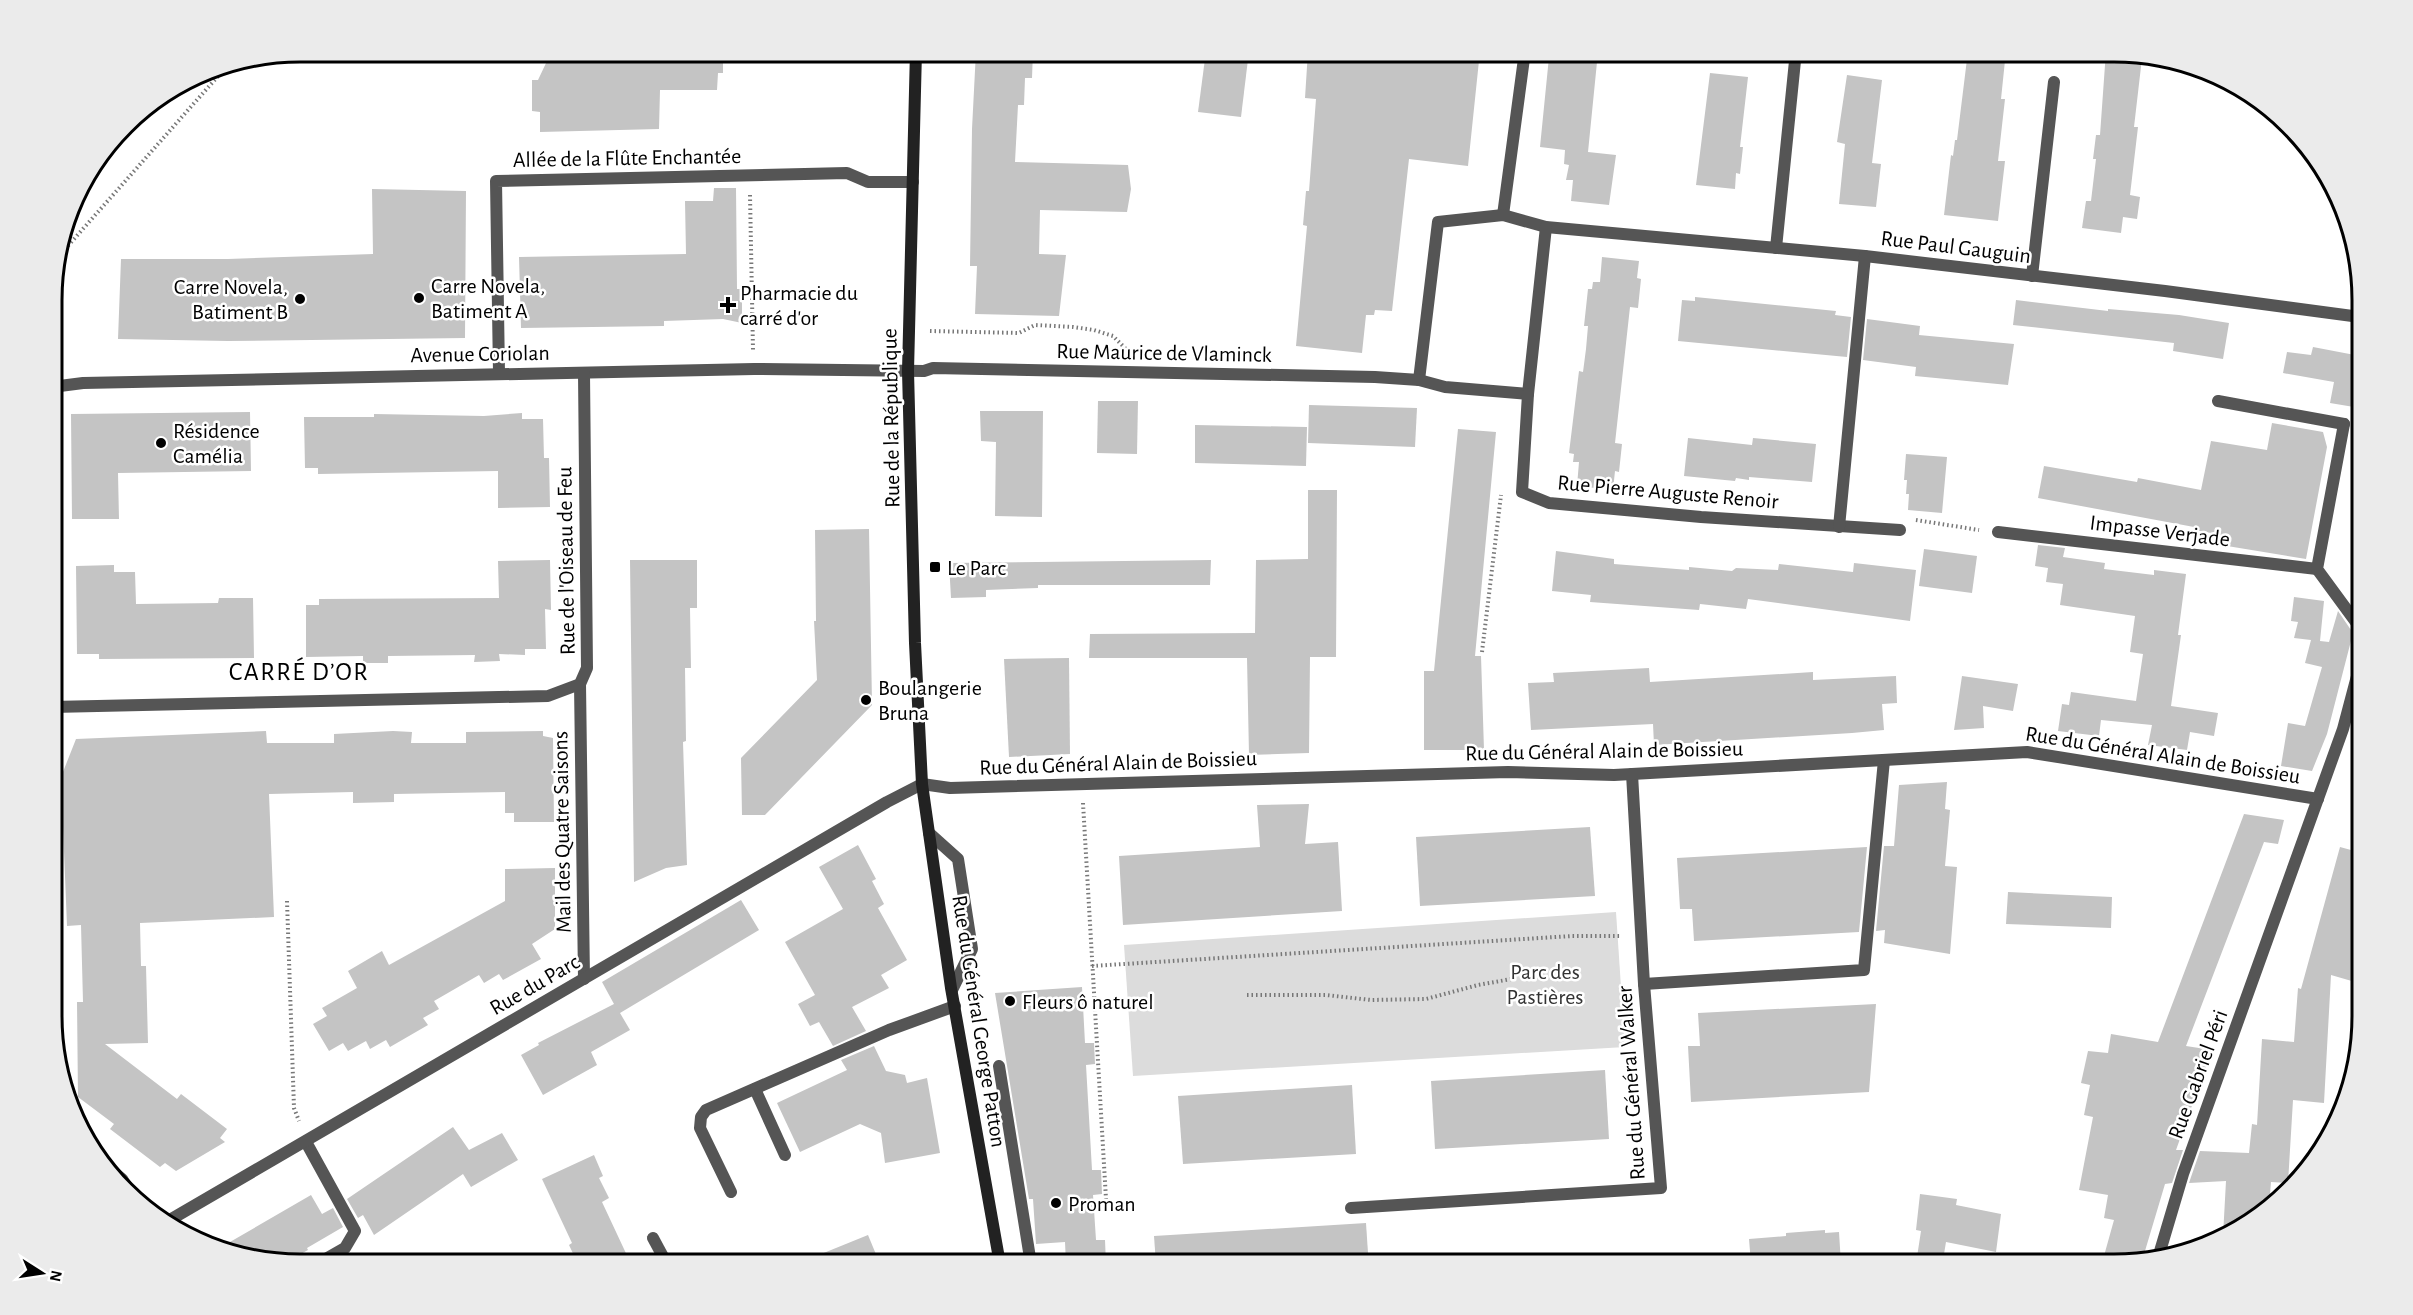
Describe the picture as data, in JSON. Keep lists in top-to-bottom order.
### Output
{
  "streets": {
    "main road": ["Rue de la République", "Rue du Général George Patton"],
    "street": [
      "Allée de la Flûte Enchantée",
      "Rue Paul Gauguin",
      "Rue Maurice de Vlaminck",
      "Avenue Coriolan",
      "Rue Pierre Auguste Renoir",
      "Impasse Verjade",
      "Rue de l'Oiseau de Feu",
      "Rue du Général Alain de Boissieu",
      "Mail des Quatre Saisons",
      "Rue du Parc",
      "Rue Gabriel Péri",
      "Rue du Général Walker"
    ]
  },
  "crossings": [
    ["Allée de la Flûte Enchantée", "Avenue Coriolan"],
    ["Allée de la Flûte Enchantée", "Rue de la République"],
    ["Rue Maurice de Vlaminck", "Avenue Coriolan"],
    ["Rue Maurice de Vlaminck", "Rue de la République"],
    ["Avenue Coriolan", "Rue de la République"],
    ["Avenue Coriolan", "Rue de l'Oiseau de Feu"],
    ["Rue de la République", "Rue du Général Alain de Boissieu"],
    ["Rue de la République", "Rue du Parc"],
    ["Rue de la République", "Rue du Général George Patton"],
    ["Rue de l'Oiseau de Feu", "Mail des Quatre Saisons"],
    ["Rue du Général Alain de Boissieu", "Rue du Parc"],
    ["Rue du Général Alain de Boissieu", "Rue du Général George Patton"],
    ["Rue du Général Alain de Boissieu", "Rue Gabriel Péri"],
    ["Rue du Général Alain de Boissieu", "Rue du Général Walker"],
    ["Mail des Quatre Saisons", "Rue du Parc"],
    ["Rue du Parc", "Rue du Général George Patton"]
  ],
  "districts": ["CARRÉ D’OR"],
  "parks": ["Parc des Pastières"],
  "places": {
    "other": [
      "Carre Novela, Batiment A",
      "Carre Novela, Batiment B",
      "Résidence Camélia",
      "Boulangerie Bruna",
      "Fleurs ô naturel",
      "Proman"
    ],
    "health": ["Pharmacie du carré d'or"],
    "transit": ["Le Parc"]
  },
  "north": "right"
}
